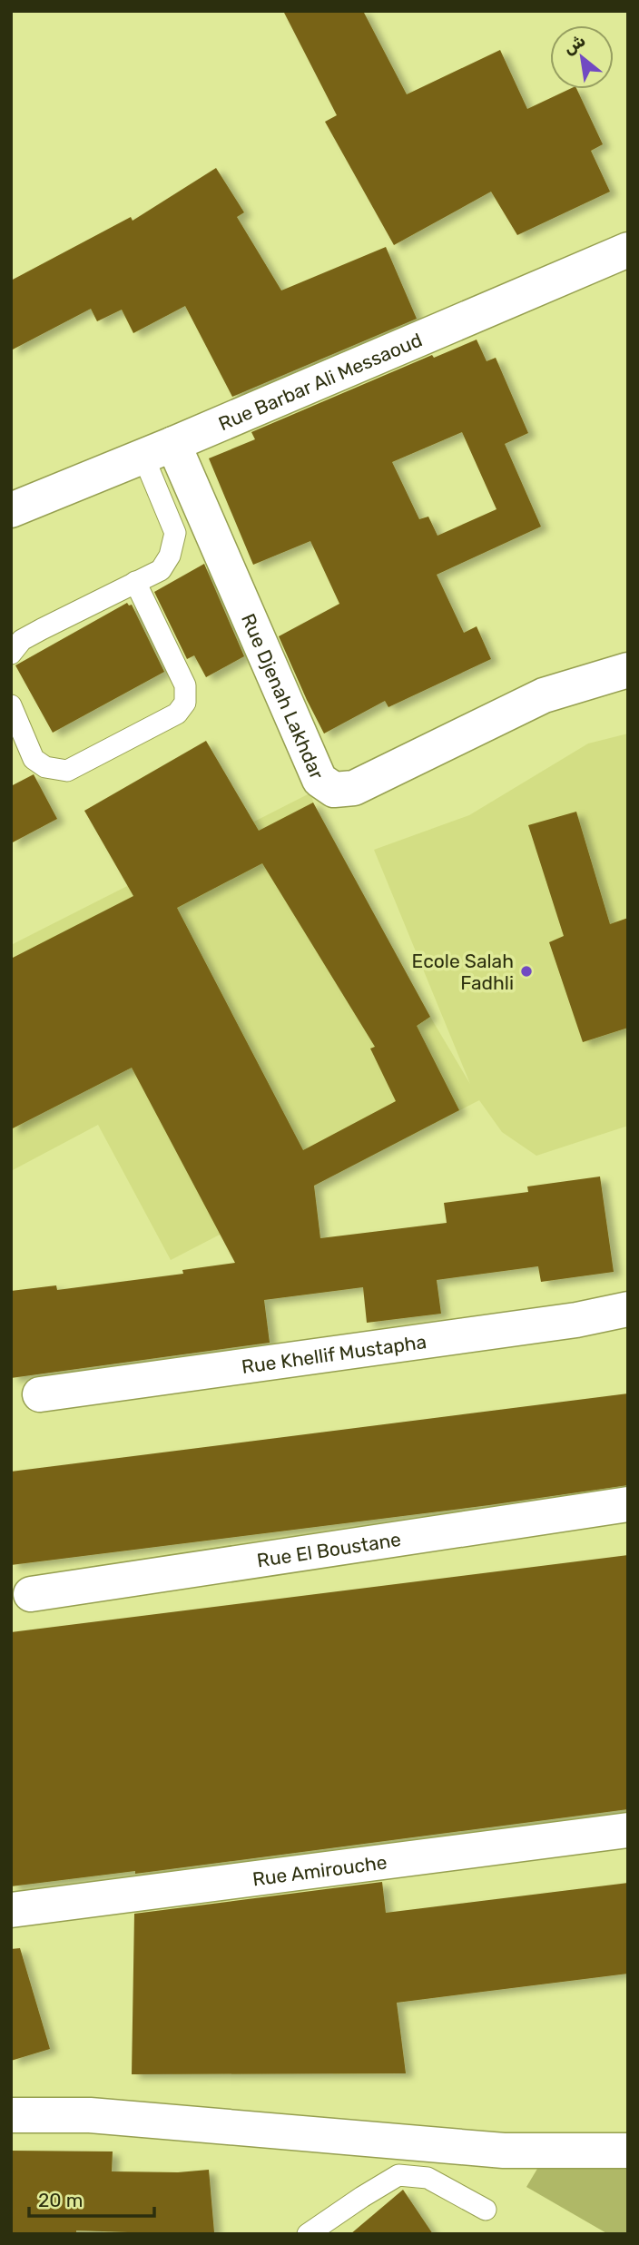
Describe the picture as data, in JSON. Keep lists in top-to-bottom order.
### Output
{
  "streets": {
    "street": [
      "Rue Barbar Ali Messaoud",
      "Rue Djenah Lakhdar",
      "Rue Khellif Mustapha",
      "Rue El Boustane",
      "Rue Amirouche"
    ]
  },
  "crossings": [
    ["Rue Barbar Ali Messaoud", "Rue Djenah Lakhdar"]
  ],
  "places": ["Ecole Salah Fadhli"],
  "scale_bar": "20 m",
  "north": "top left"
}
